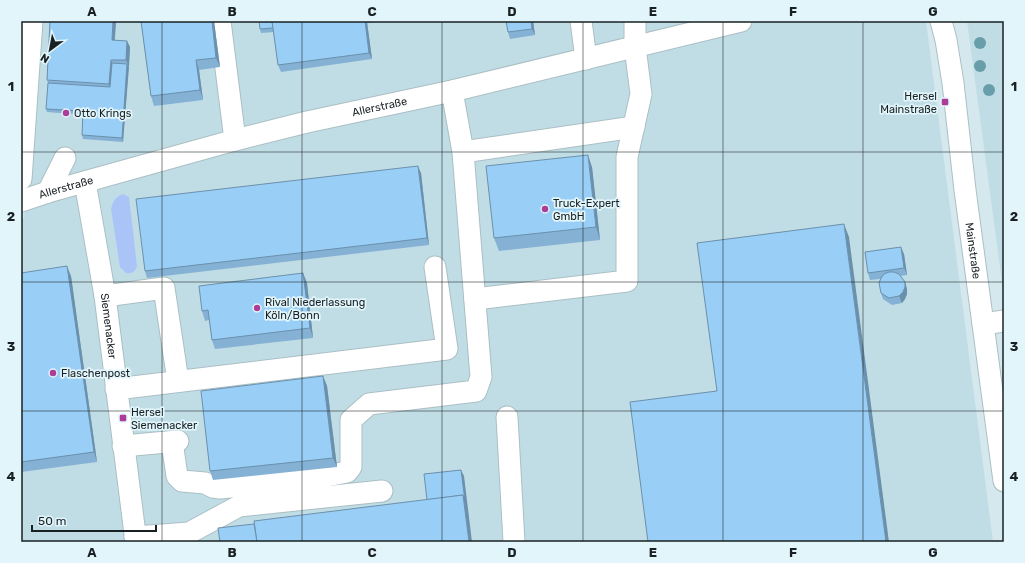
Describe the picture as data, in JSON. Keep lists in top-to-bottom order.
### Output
{
  "streets": {
    "street": ["Allerstraße", "Mainstraße", "Siemenacker"]
  },
  "crossings": [
    ["Allerstraße", "Siemenacker"]
  ],
  "places": {
    "transit": ["Hersel Mainstraße", "Hersel Siemenacker"],
    "other": [
      "Otto Krings",
      "Truck-Expert GmbH",
      "Rival Niederlassung Köln/Bonn",
      "Flaschenpost"
    ]
  },
  "scale_bar": "50 m",
  "north": "bottom left",
  "grid": {
    "columns": [
      "A",
      "B",
      "C",
      "D",
      "E",
      "F",
      "G"
    ],
    "rows": [
      "1",
      "2",
      "3",
      "4"
    ]
  }
}
